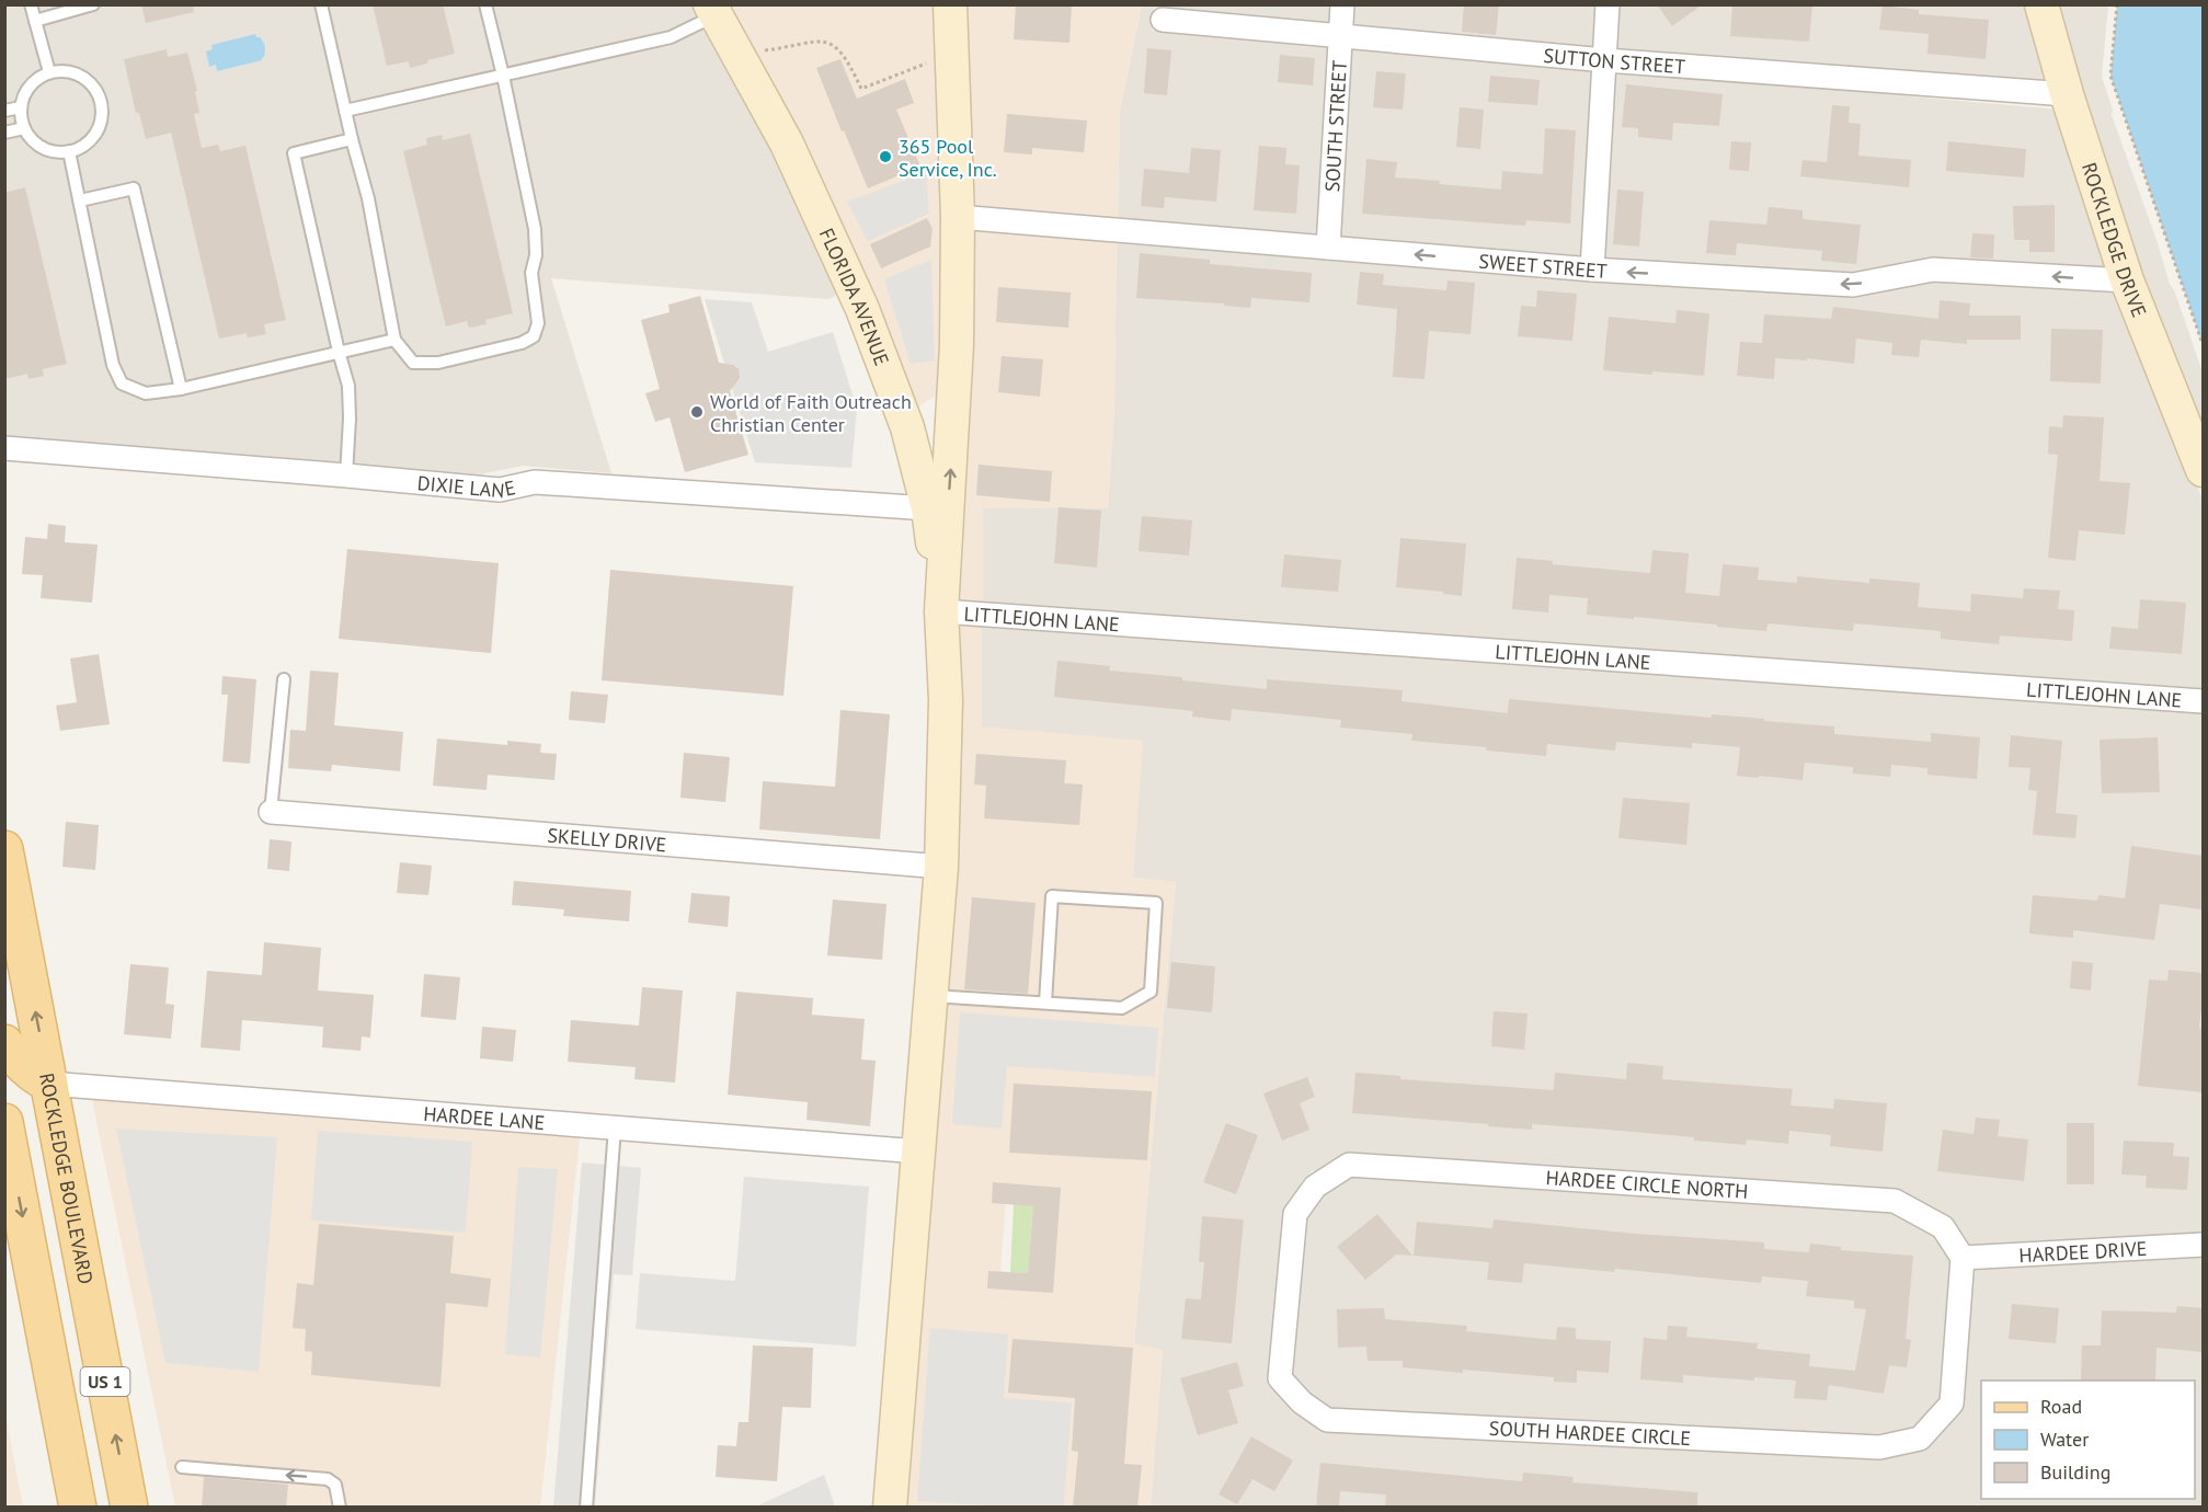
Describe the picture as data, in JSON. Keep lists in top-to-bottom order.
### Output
{
  "streets": {
    "main road": ["ROCKLEDGE BOULEVARD", "US 1"],
    "street": [
      "SUTTON STREET",
      "SOUTH STREET",
      "ROCKLEDGE DRIVE",
      "SWEET STREET",
      "FLORIDA AVENUE",
      "DIXIE LANE",
      "LITTLEJOHN LANE",
      "SKELLY DRIVE",
      "HARDEE LANE",
      "HARDEE CIRCLE NORTH",
      "HARDEE DRIVE",
      "SOUTH HARDEE CIRCLE"
    ]
  },
  "crossings": [
    ["SUTTON STREET", "SOUTH STREET"],
    ["SUTTON STREET", "ROCKLEDGE DRIVE"],
    ["SOUTH STREET", "SWEET STREET"],
    ["ROCKLEDGE DRIVE", "SWEET STREET"],
    ["FLORIDA AVENUE", "DIXIE LANE"],
    ["FLORIDA AVENUE", "LITTLEJOHN LANE"],
    ["HARDEE LANE", "ROCKLEDGE BOULEVARD"],
    ["HARDEE CIRCLE NORTH", "HARDEE DRIVE"],
    ["HARDEE CIRCLE NORTH", "SOUTH HARDEE CIRCLE"],
    ["HARDEE DRIVE", "SOUTH HARDEE CIRCLE"]
  ],
  "one_way": ["SWEET STREET"],
  "places": ["365 Pool Service, Inc.", "World of Faith Outreach Christian Center"],
  "legend": ["Road", "Water", "Building"]
}
